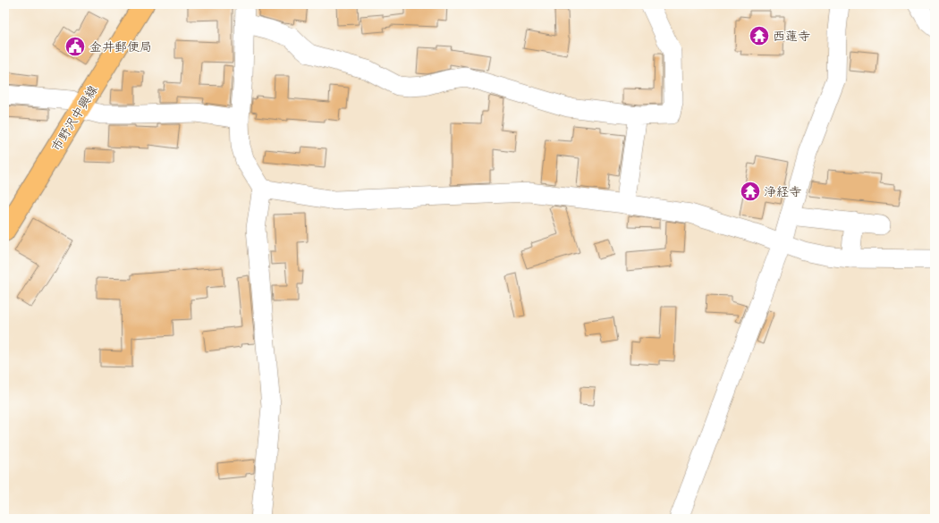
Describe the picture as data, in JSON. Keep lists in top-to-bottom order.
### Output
{
  "streets": {
    "main road": ["市野沢中興線"]
  },
  "places": {
    "temple": ["西蓮寺", "浄経寺"],
    "public building": ["金井郵便局"]
  }
}
